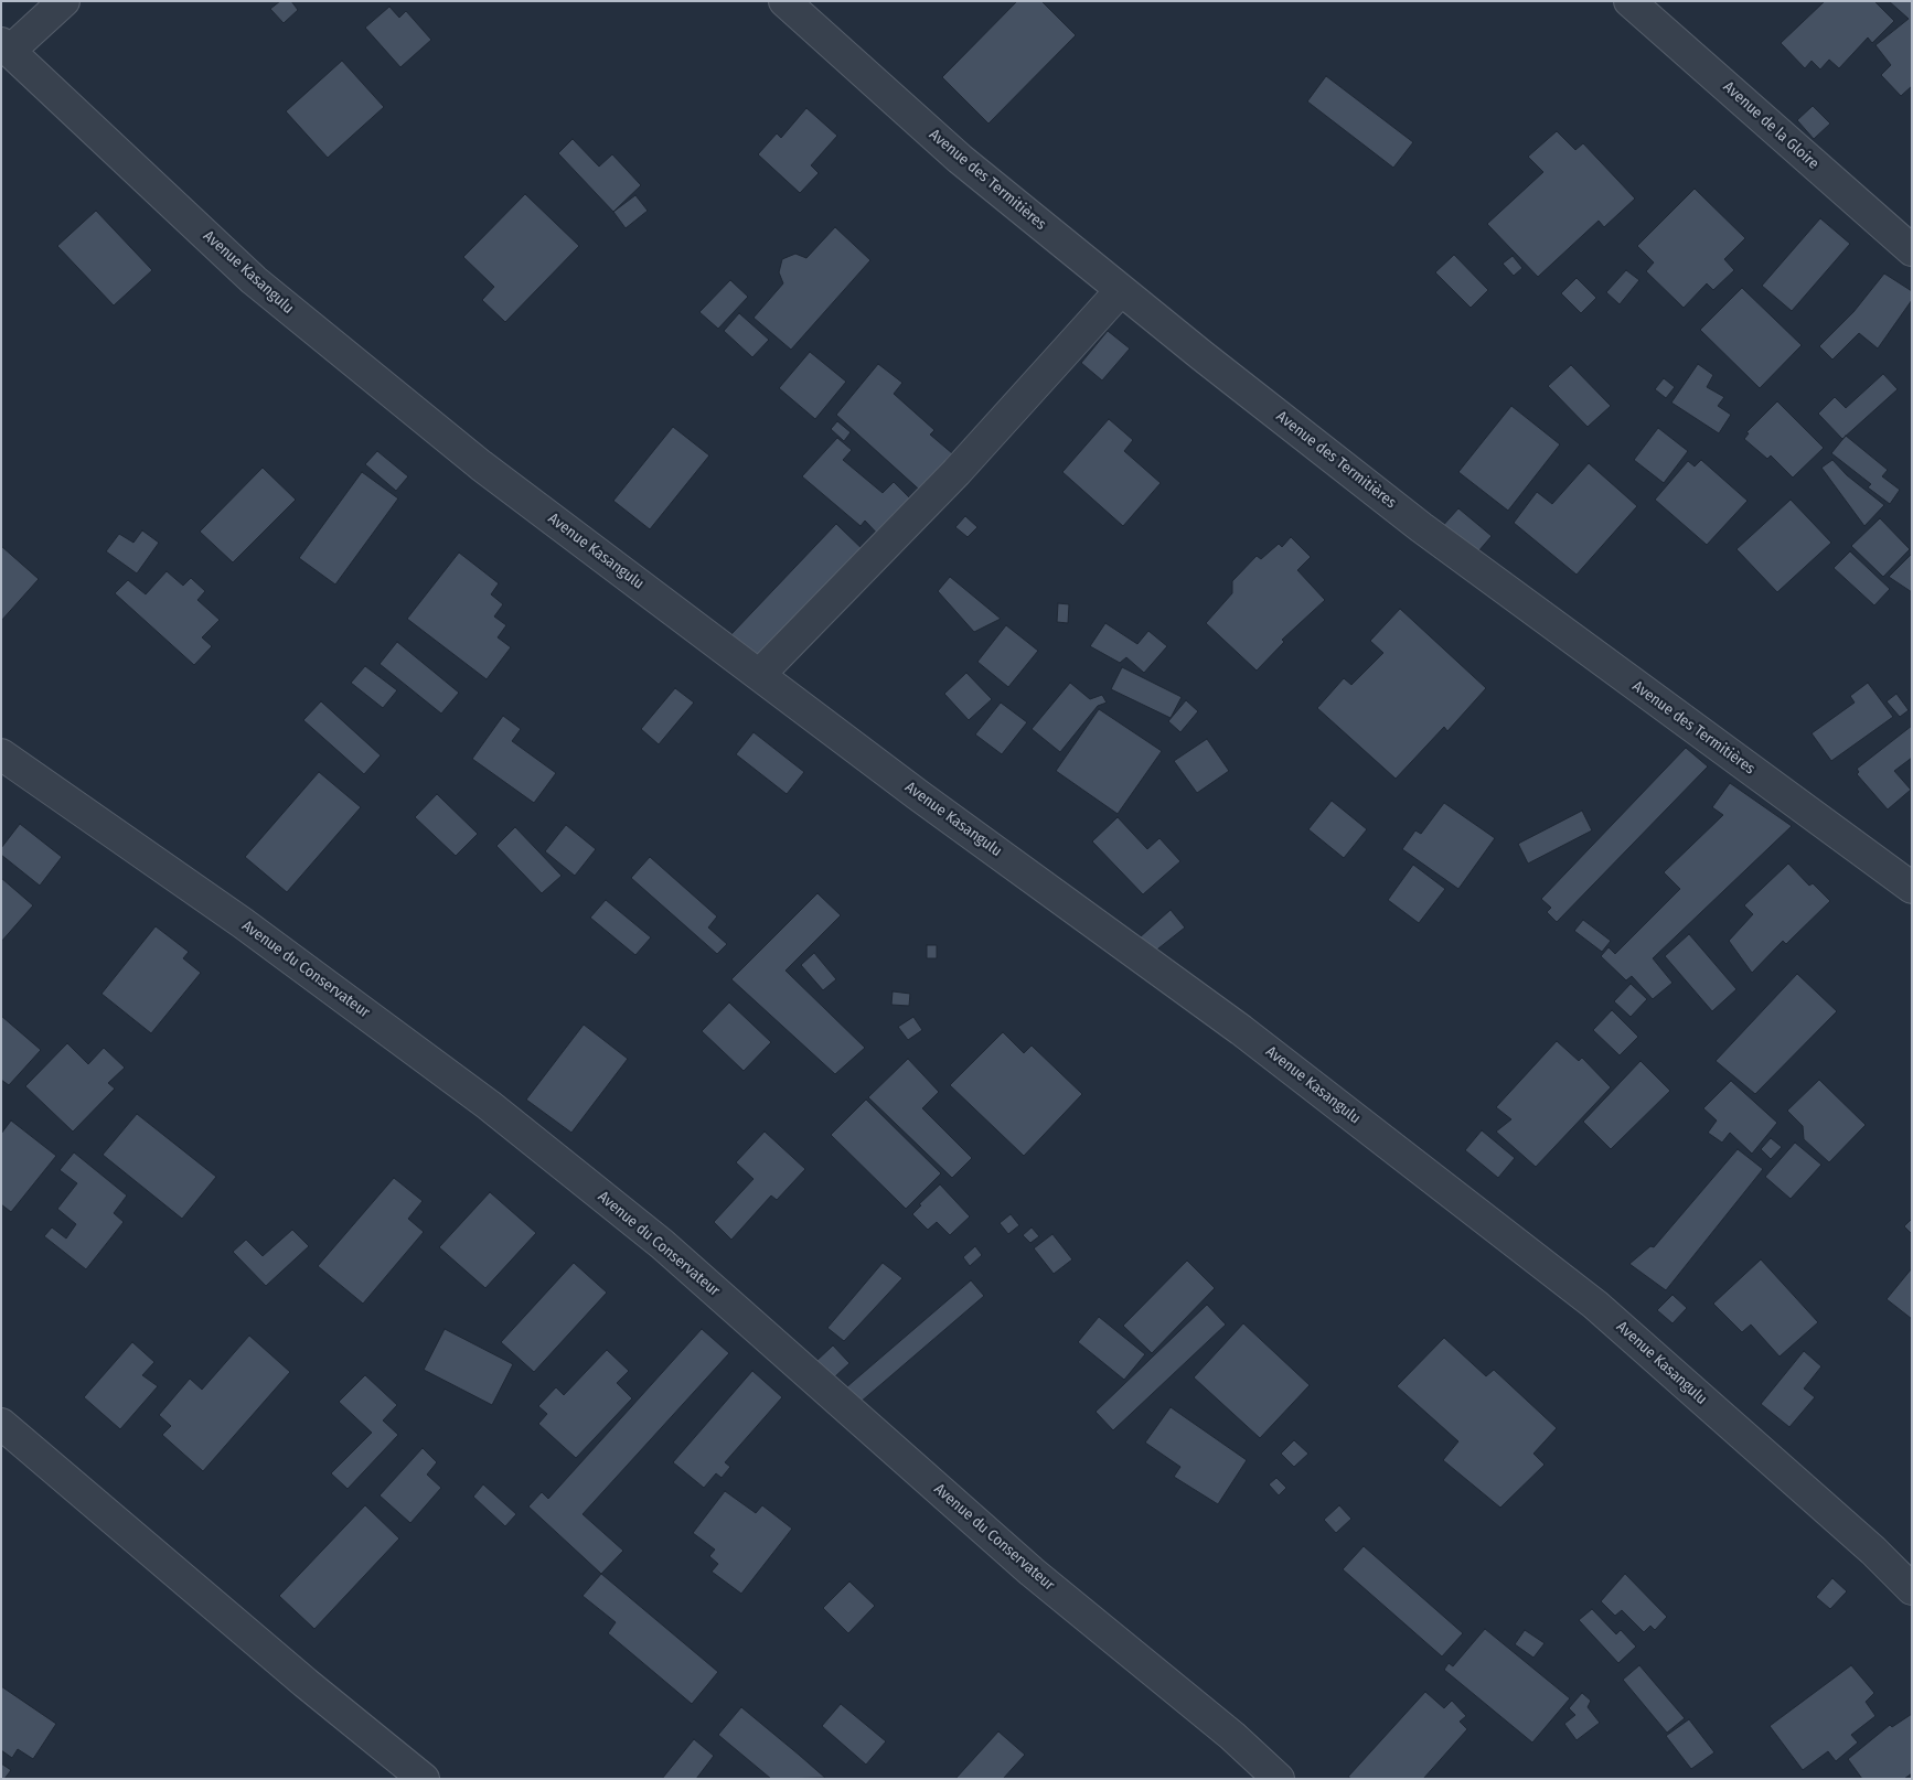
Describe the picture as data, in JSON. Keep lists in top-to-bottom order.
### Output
{
  "streets": {
    "street": [
      "Avenue de la Gloire",
      "Avenue des Termitières",
      "Avenue Kasangulu",
      "Avenue du Conservateur"
    ]
  }
}
